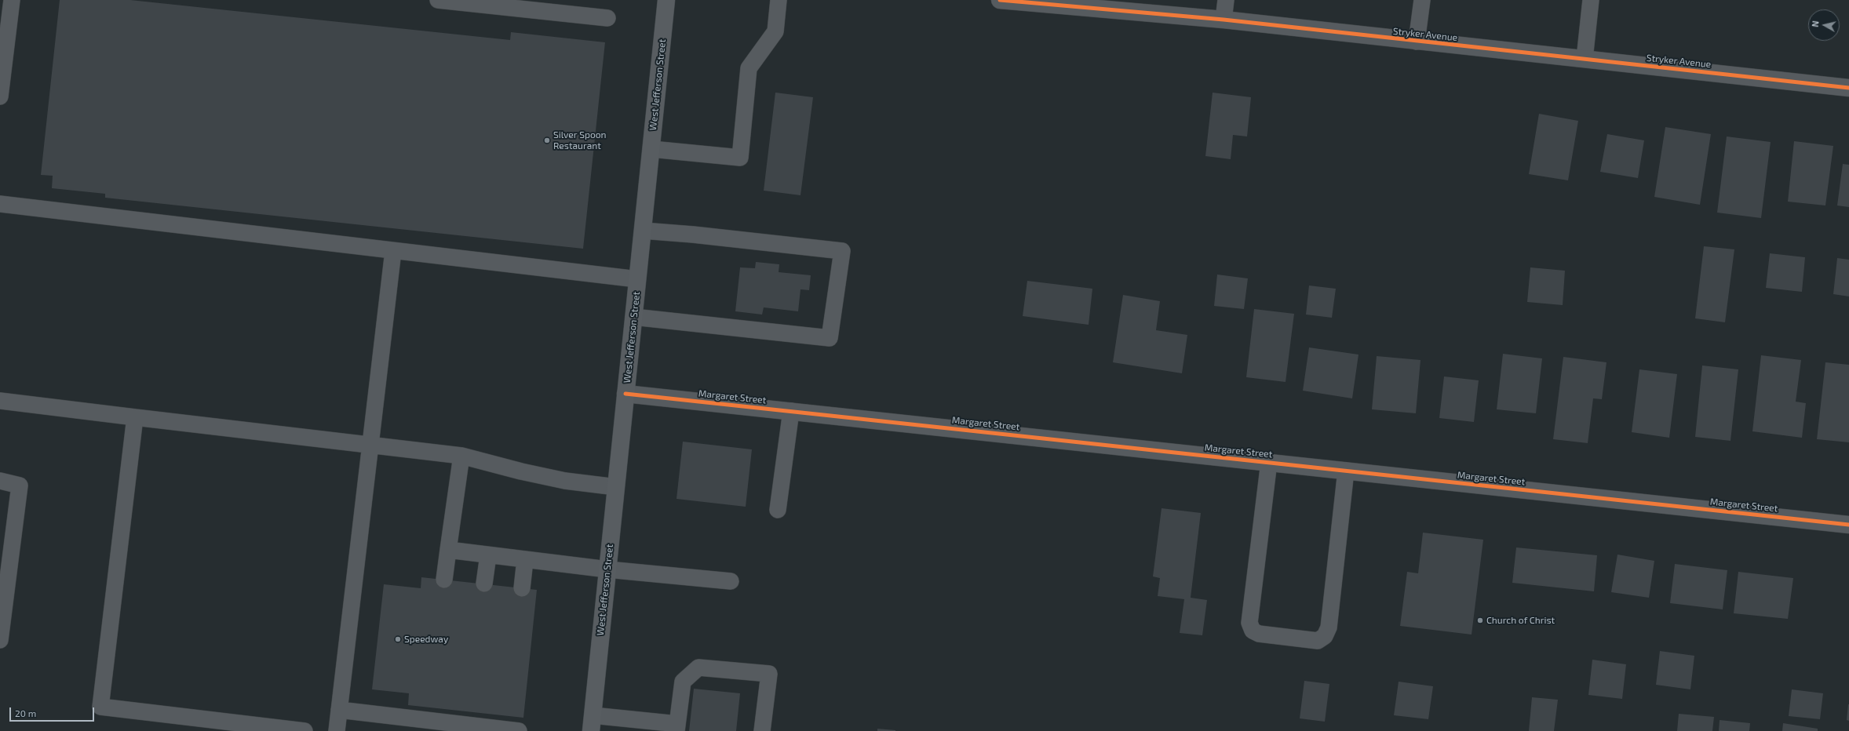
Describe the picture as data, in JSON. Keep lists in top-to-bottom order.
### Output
{
  "streets": {
    "main road": ["West Jefferson Street"],
    "street": ["Stryker Avenue", "Margaret Street"]
  },
  "crossings": [
    ["West Jefferson Street", "Margaret Street"]
  ],
  "places": ["Silver Spoon Restaurant", "Church of Christ", "Speedway"],
  "scale_bar": "20 m",
  "north": "left"
}
